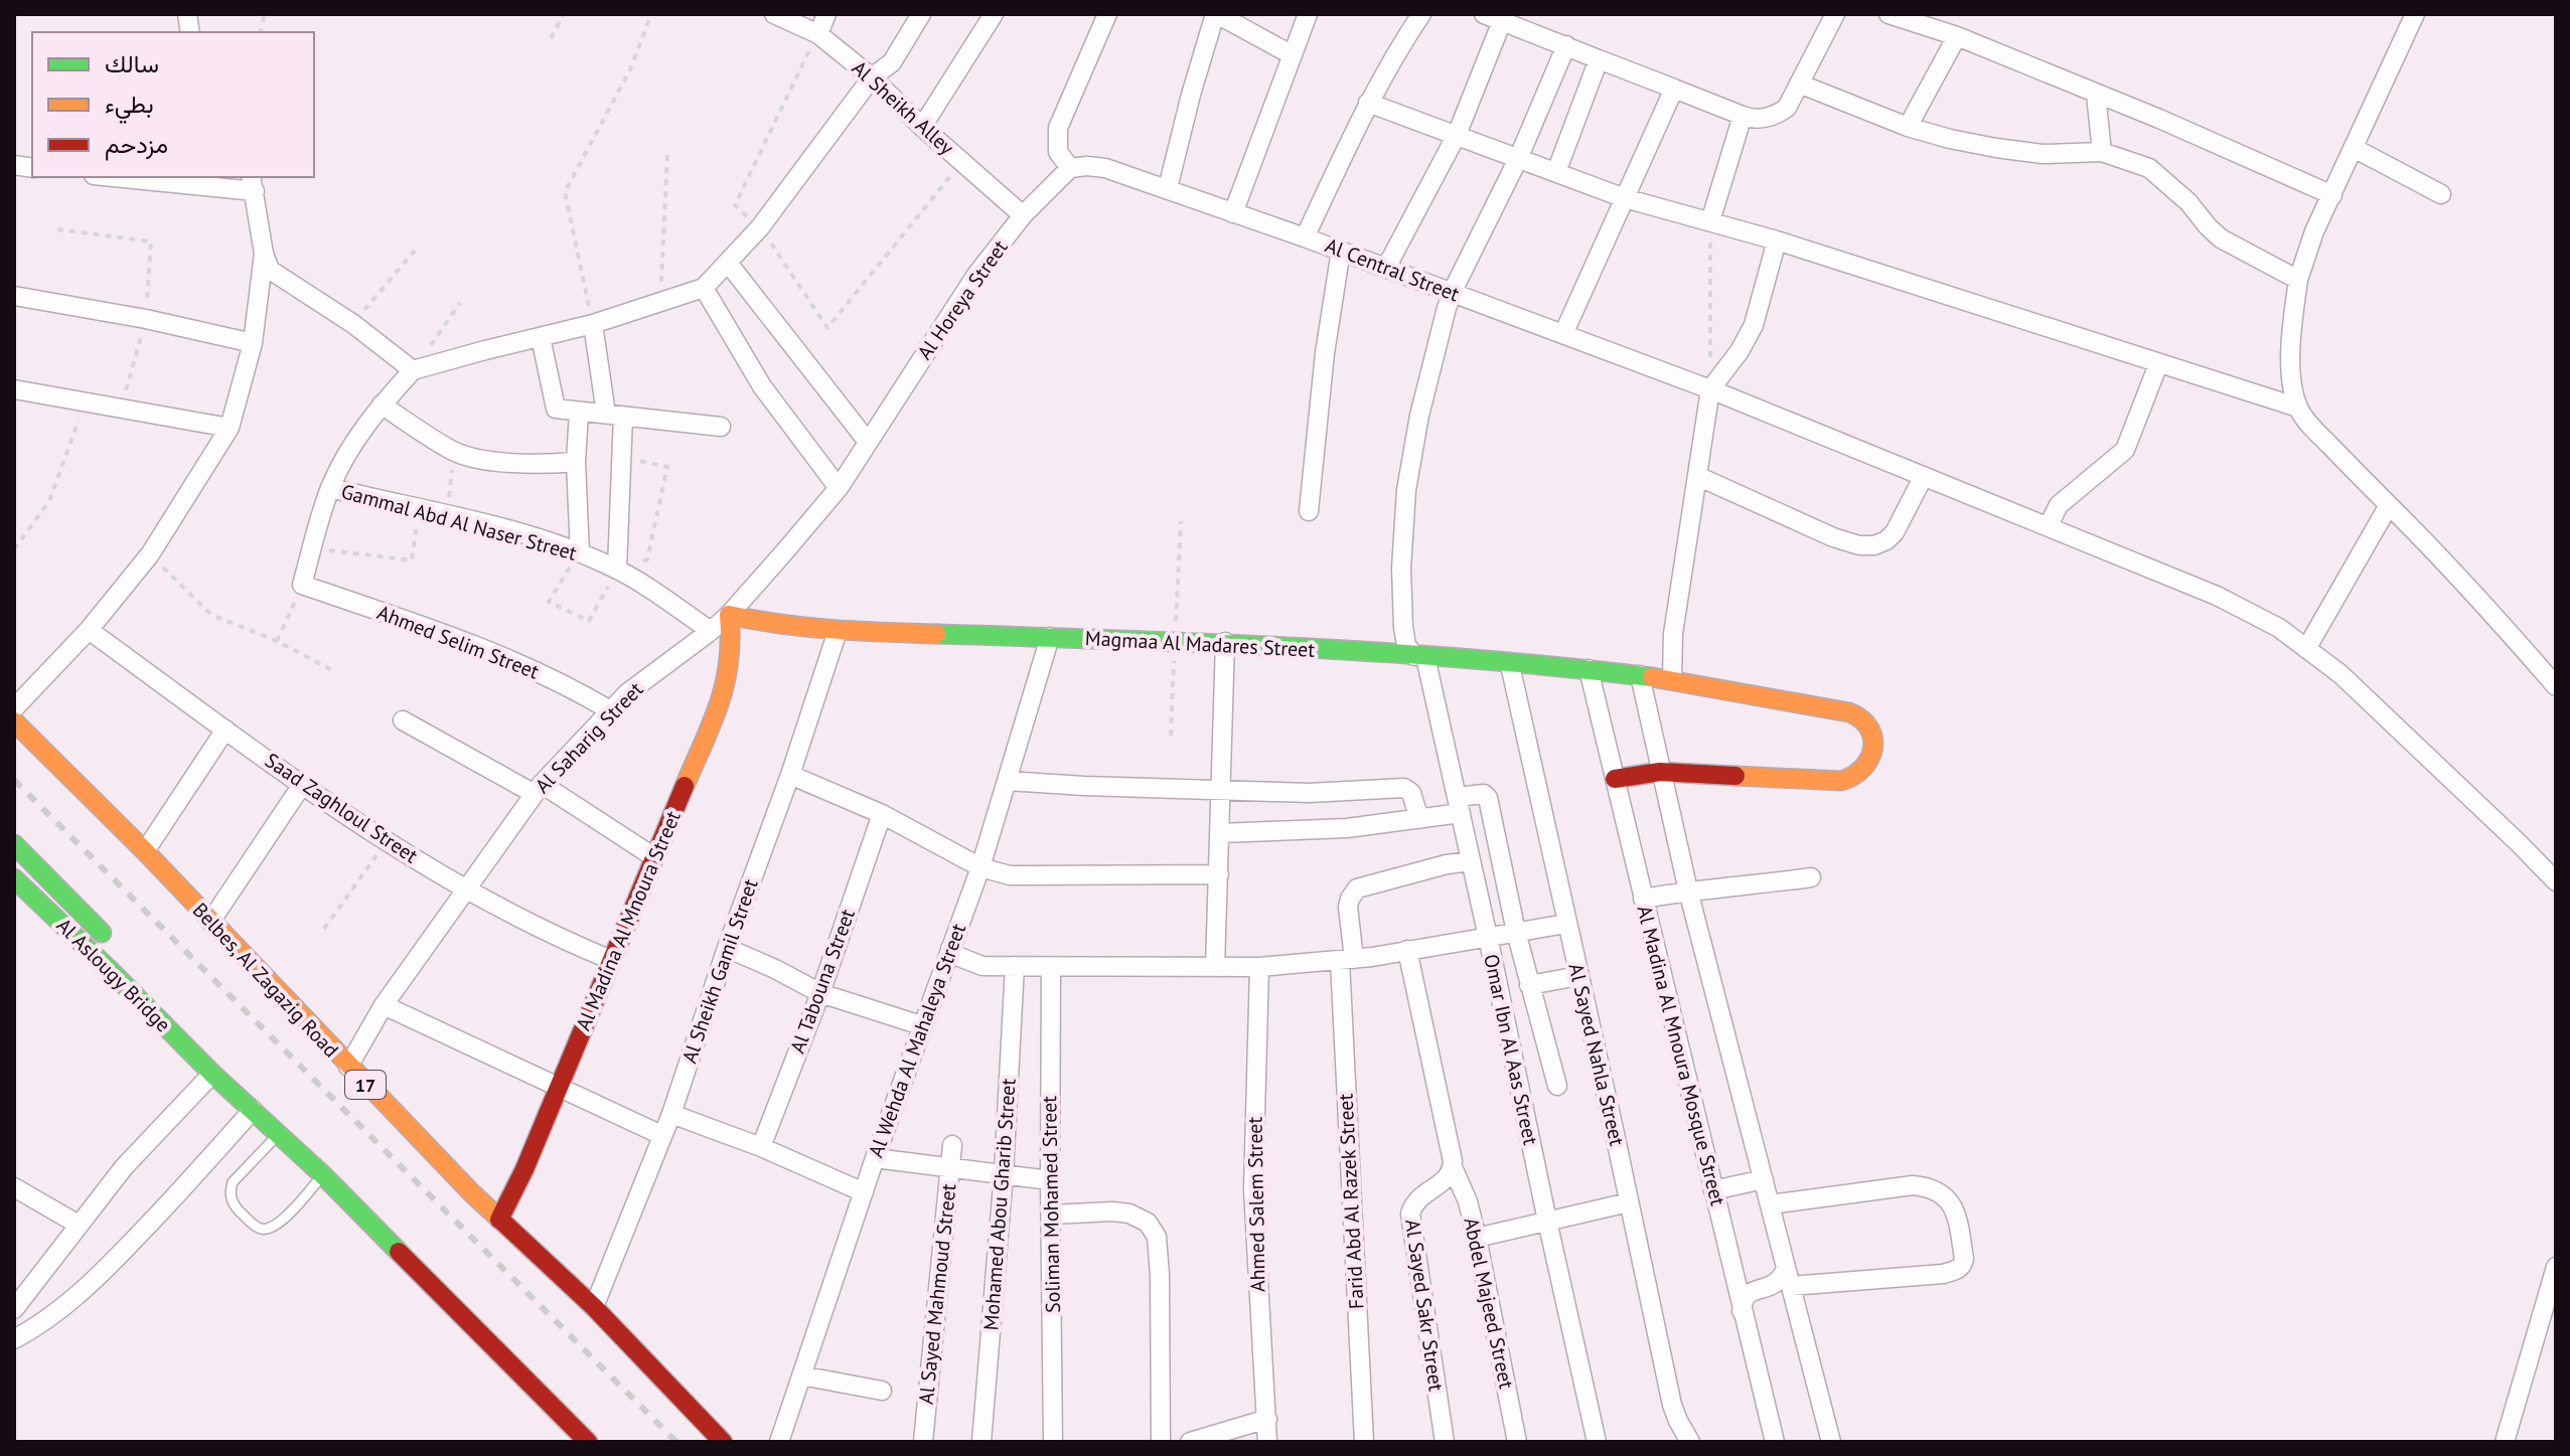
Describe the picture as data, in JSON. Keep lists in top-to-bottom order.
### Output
{
  "streets": {
    "main road": [
      "Magmaa Al Madares Street",
      "Al Madina Al Mnoura Street",
      "Al Aslougy Bridge",
      "Belbes, Al Zagazig Road",
      "17"
    ],
    "street": [
      "Al Sheikh Alley",
      "Al Central Street",
      "Al Horeya Street",
      "Gammal Abd Al Naser Street",
      "Ahmed Selim Street",
      "Al Saharig Street",
      "Saad Zaghloul Street",
      "Al Sheikh Gamil Street",
      "Al Tabouna Street",
      "Al Wehda Al Mahaleya Street",
      "Omar Ibn Al Aas Street",
      "Al Sayed Nahla Street",
      "Al Madina Al Mnoura Mosque Street",
      "Farid Abd Al Razek Street",
      "Mohamed Abou Gharib Street",
      "Soliman Mohamed Street",
      "Ahmed Salem Street",
      "Al Sayed Mahmoud Street",
      "Abdel Majeed Street",
      "Al Sayed Sakr Street"
    ]
  },
  "crossings": [
    ["Al Sheikh Alley", "Al Horeya Street"],
    ["Al Central Street", "Al Horeya Street"],
    ["Al Central Street", "Omar Ibn Al Aas Street"],
    ["Al Horeya Street", "Al Saharig Street"],
    ["Gammal Abd Al Naser Street", "Al Saharig Street"],
    ["Ahmed Selim Street", "Al Saharig Street"],
    ["Magmaa Al Madares Street", "Al Saharig Street"],
    ["Magmaa Al Madares Street", "Al Madina Al Mnoura Street"],
    ["Magmaa Al Madares Street", "Al Sheikh Gamil Street"],
    ["Magmaa Al Madares Street", "Al Wehda Al Mahaleya Street"],
    ["Magmaa Al Madares Street", "Omar Ibn Al Aas Street"],
    ["Magmaa Al Madares Street", "Al Sayed Nahla Street"],
    ["Magmaa Al Madares Street", "Al Madina Al Mnoura Mosque Street"],
    ["Al Saharig Street", "Saad Zaghloul Street"],
    ["Al Saharig Street", "Al Madina Al Mnoura Street"],
    ["Al Saharig Street", "Belbes, Al Zagazig Road"],
    ["Saad Zaghloul Street", "Al Madina Al Mnoura Street"],
    ["Al Madina Al Mnoura Street", "Belbes, Al Zagazig Road"],
    ["Al Sheikh Gamil Street", "Belbes, Al Zagazig Road"],
    ["Omar Ibn Al Aas Street", "Farid Abd Al Razek Street"],
    ["Abdel Majeed Street", "Al Sayed Sakr Street"]
  ],
  "legend": ["سالك", "بطيء", "مزدحم"]
}
